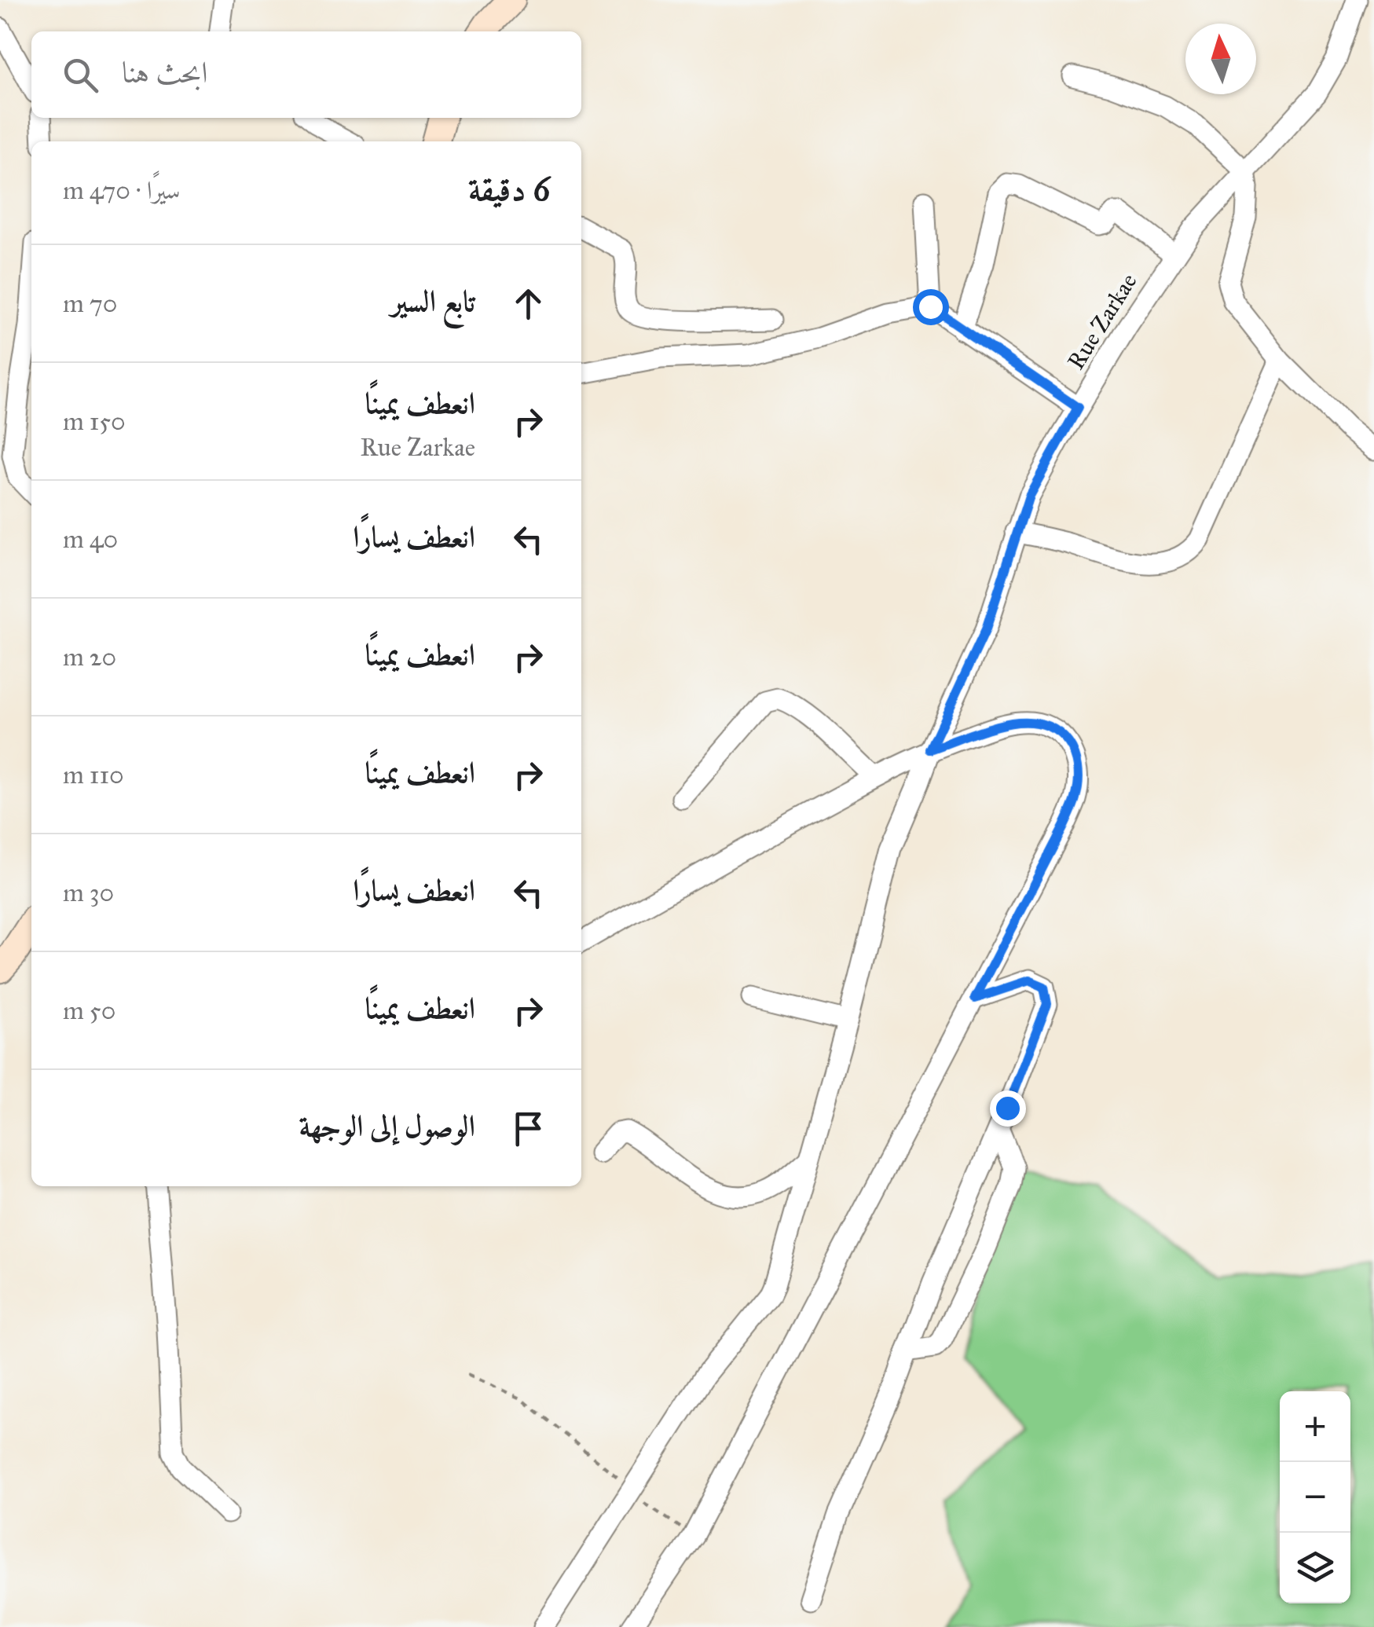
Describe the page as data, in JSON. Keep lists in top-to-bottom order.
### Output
{
  "streets": {
    "street": ["Rue Zarkae"]
  },
  "north": "top",
  "page": {
    "search": "ابحث هنا",
    "heading": ["6 دقيقة", "سيرًا · 470 m"],
    "list": [
      ["تابع السير", "70 m"],
      ["انعطف يمينًا", "Rue Zarkae", "150 m"],
      ["انعطف يسارًا", "40 m"],
      ["انعطف يمينًا", "20 m"],
      ["انعطف يمينًا", "110 m"],
      ["انعطف يسارًا", "30 m"],
      ["انعطف يمينًا", "50 m"],
      "الوصول إلى الوجهة"
    ],
    "map_buttons": ["+", "−"]
  }
}
